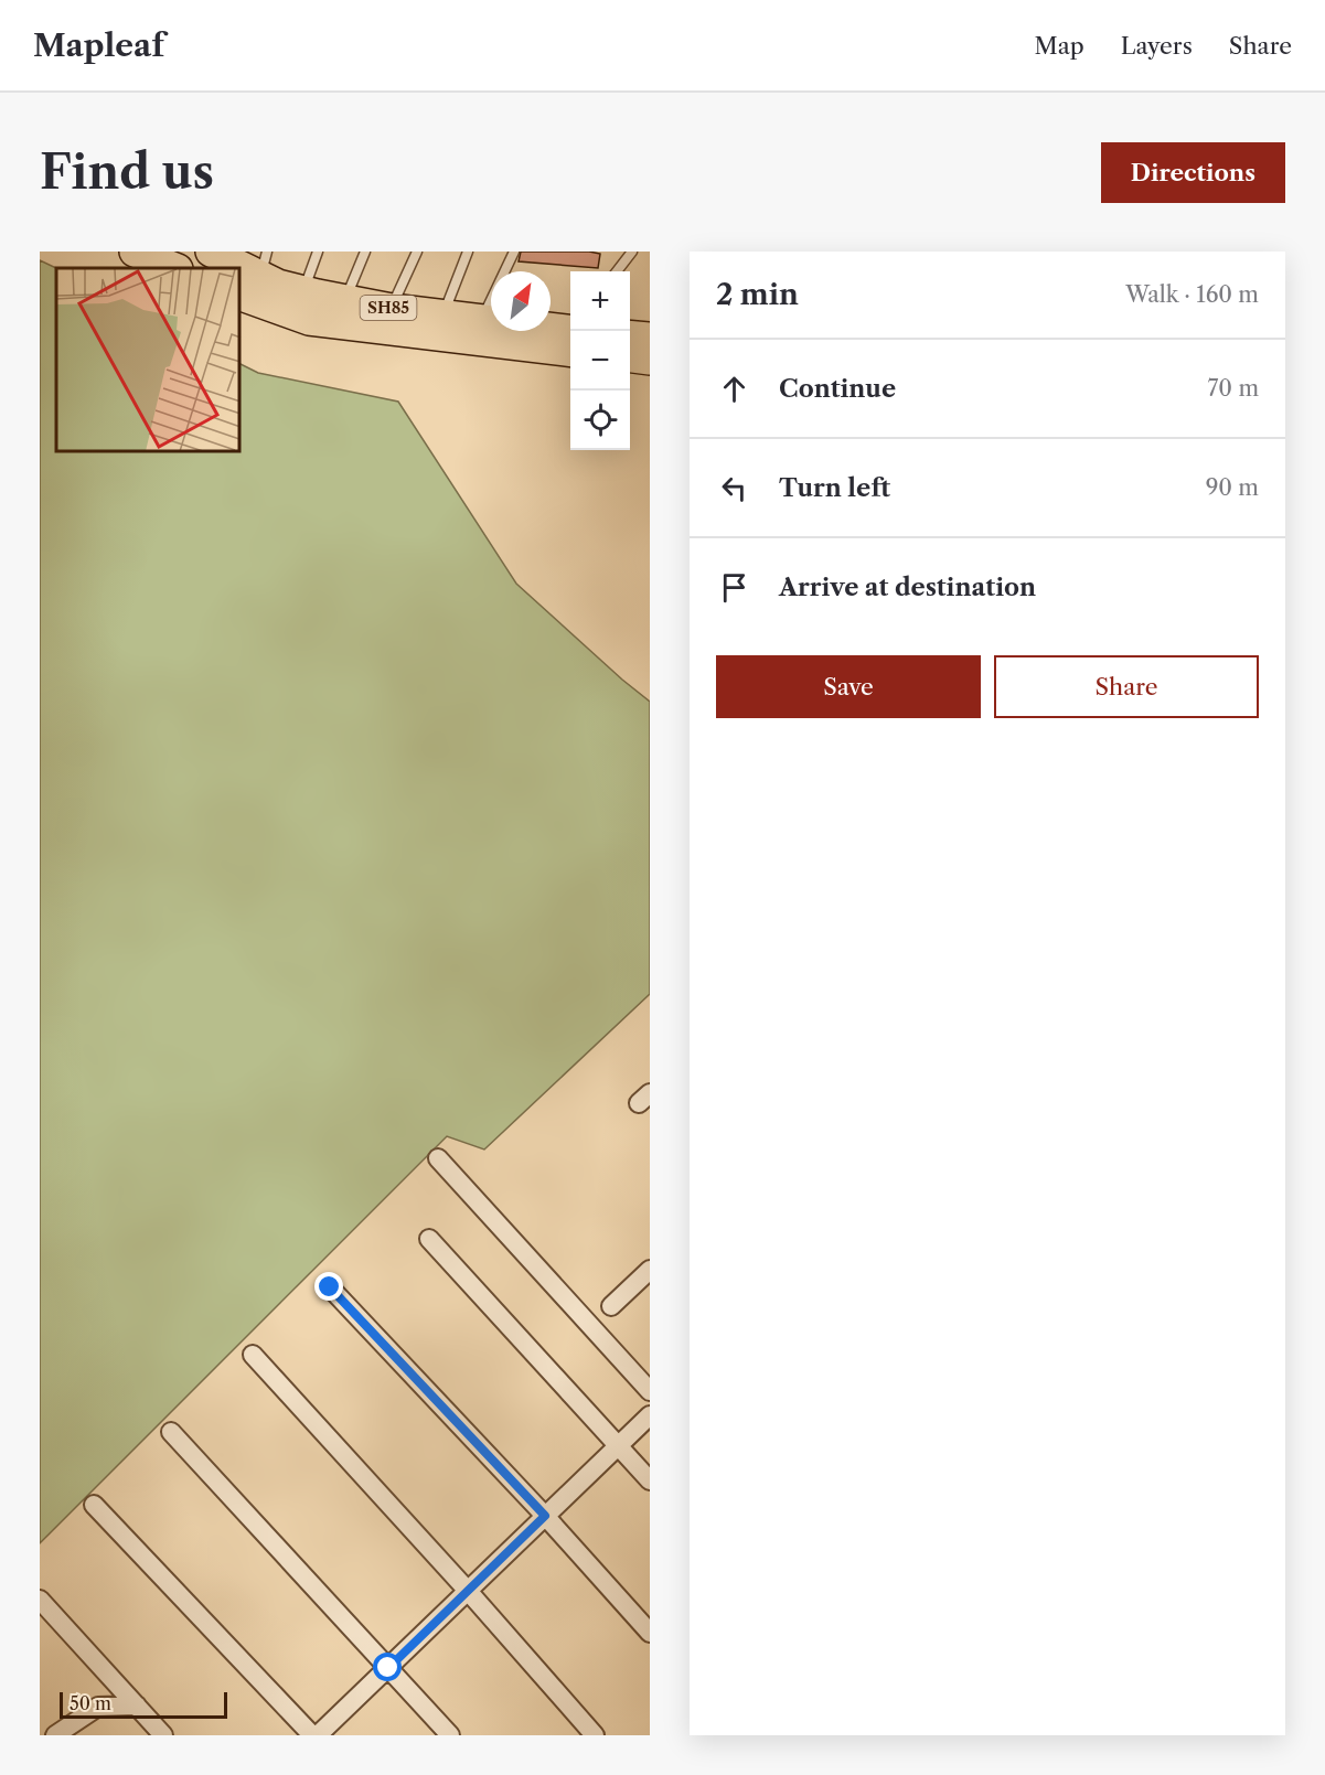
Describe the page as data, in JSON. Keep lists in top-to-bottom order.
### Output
{
  "streets": {
    "main road": ["SH85"]
  },
  "scale_bar": "50 m",
  "north": "top right",
  "page": {
    "header": "Mapleaf",
    "nav": ["Map", "Layers", "Share"],
    "buttons": [
      "Directions",
      ["Save", "Share"]
    ],
    "title": "Find us",
    "heading": ["2 min", "Walk · 160 m"],
    "map_buttons": ["+", "−"],
    "list": [
      ["Continue", "70 m"],
      ["Turn left", "90 m"],
      "Arrive at destination"
    ],
    "scale": "50 m"
  }
}
